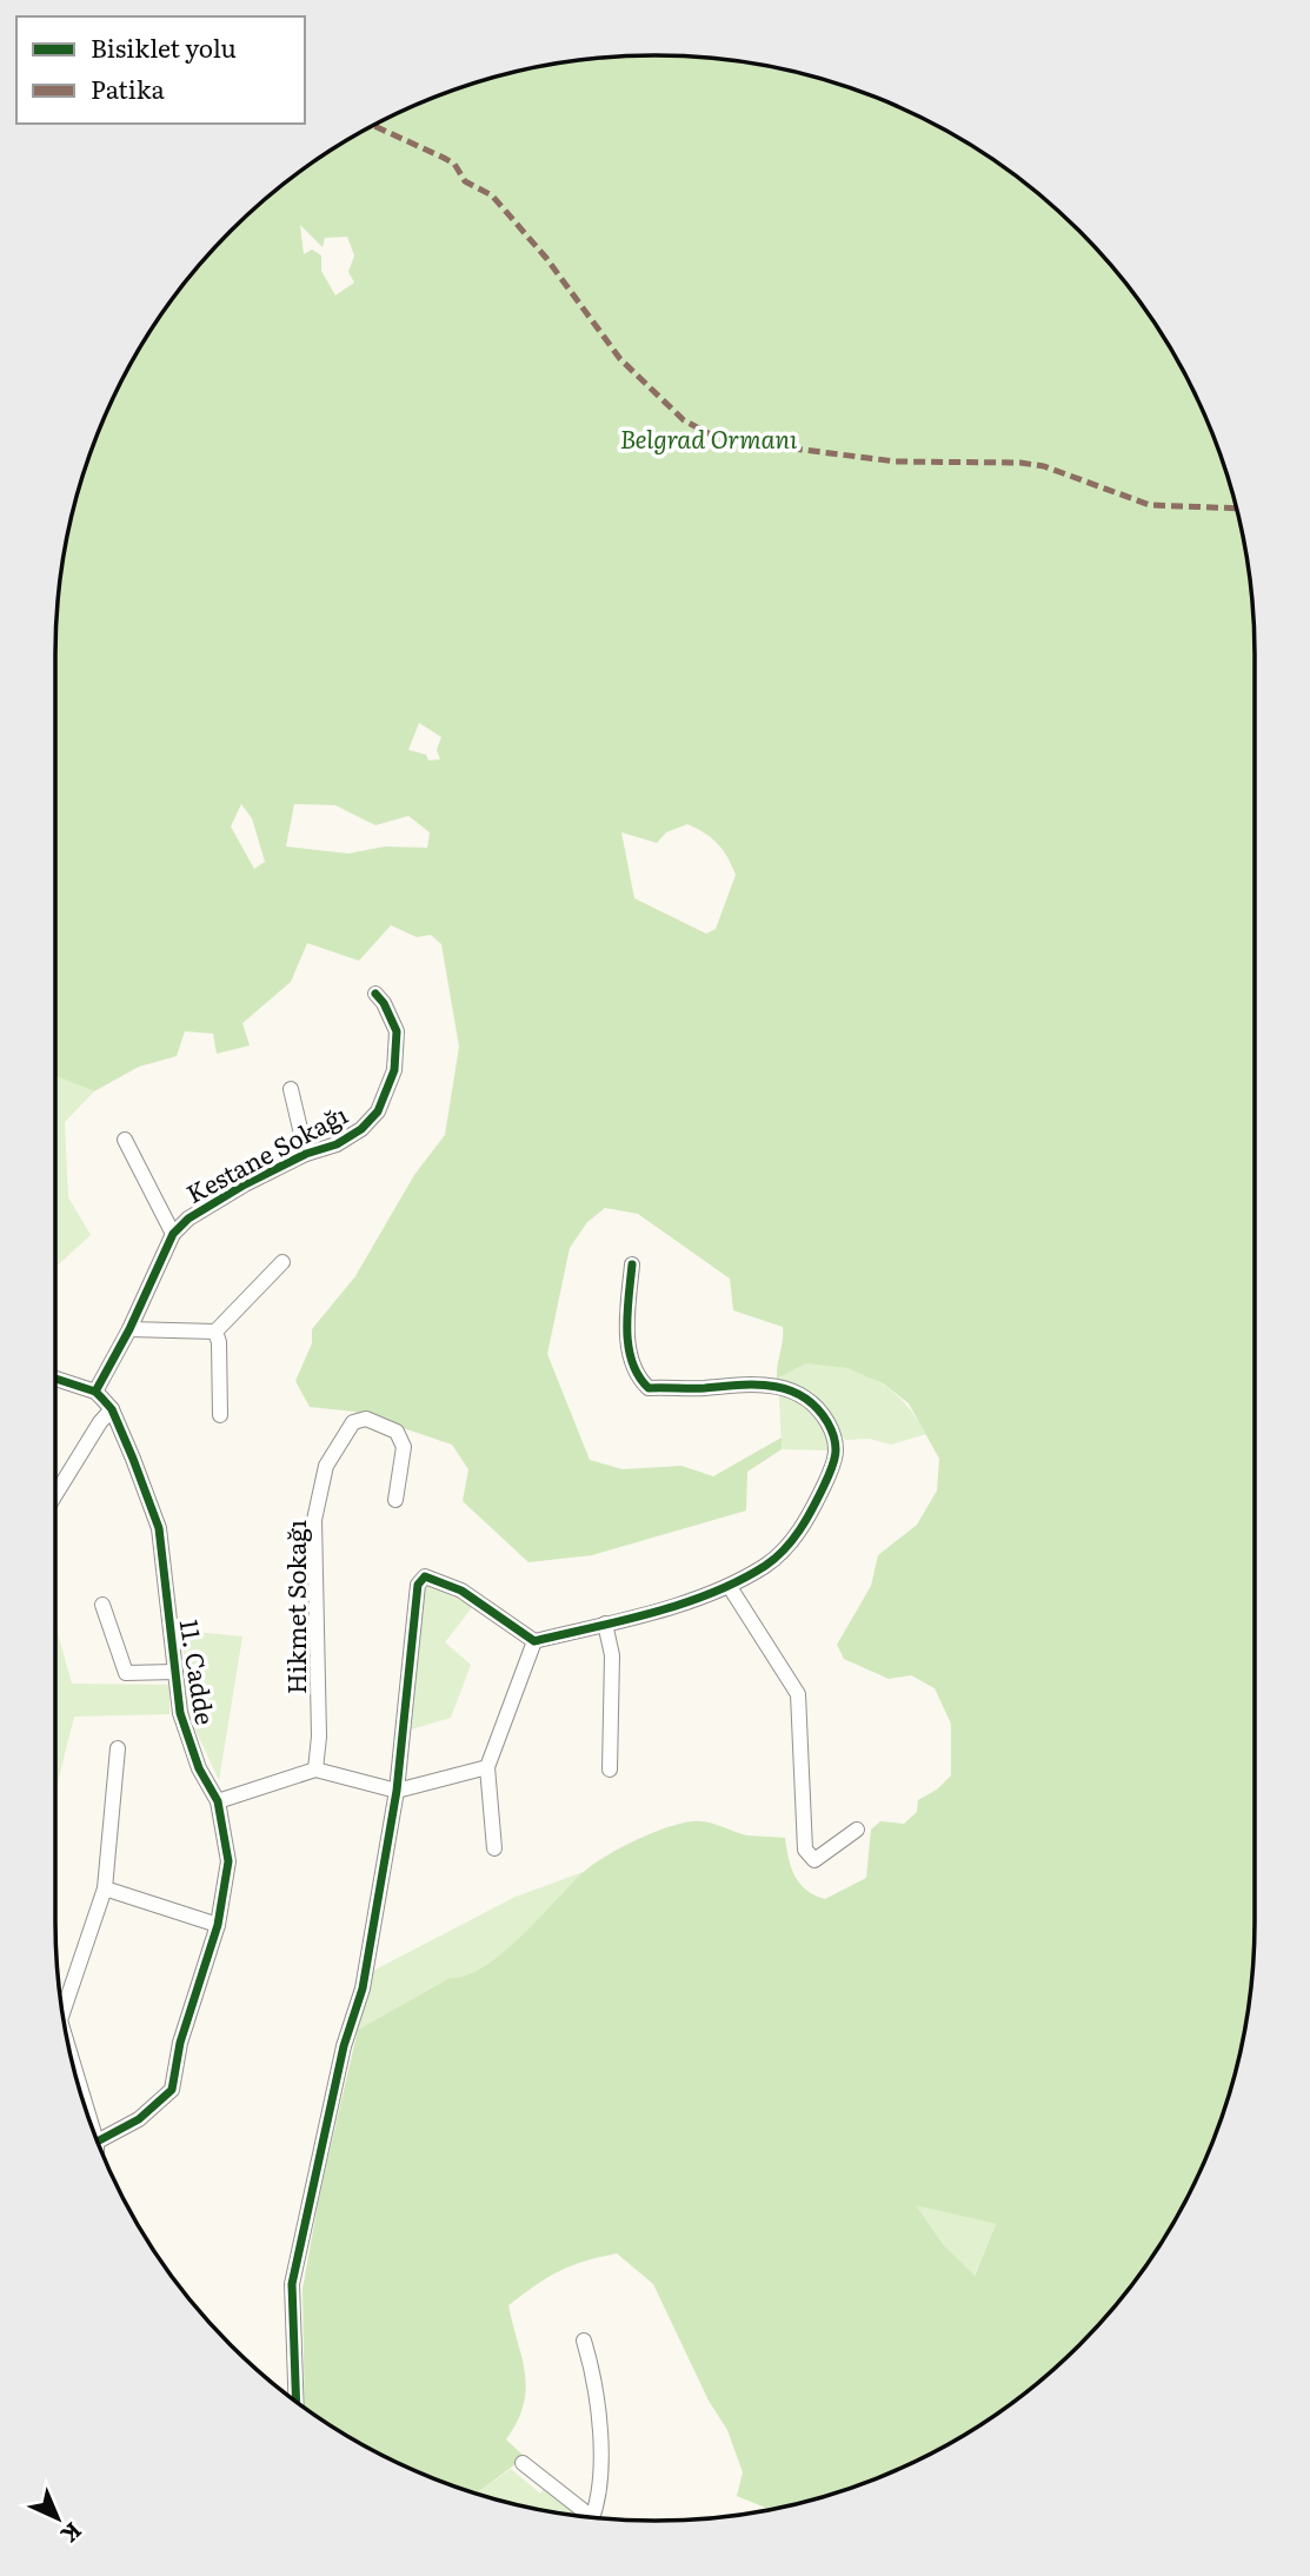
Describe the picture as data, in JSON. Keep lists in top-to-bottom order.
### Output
{
  "streets": {
    "street": ["Kestane Sokağı", "Hikmet Sokağı", "11. Cadde"]
  },
  "parks": ["Belgrad Ormanı"],
  "legend": ["Bisiklet yolu", "Patika"],
  "north": "bottom right"
}
